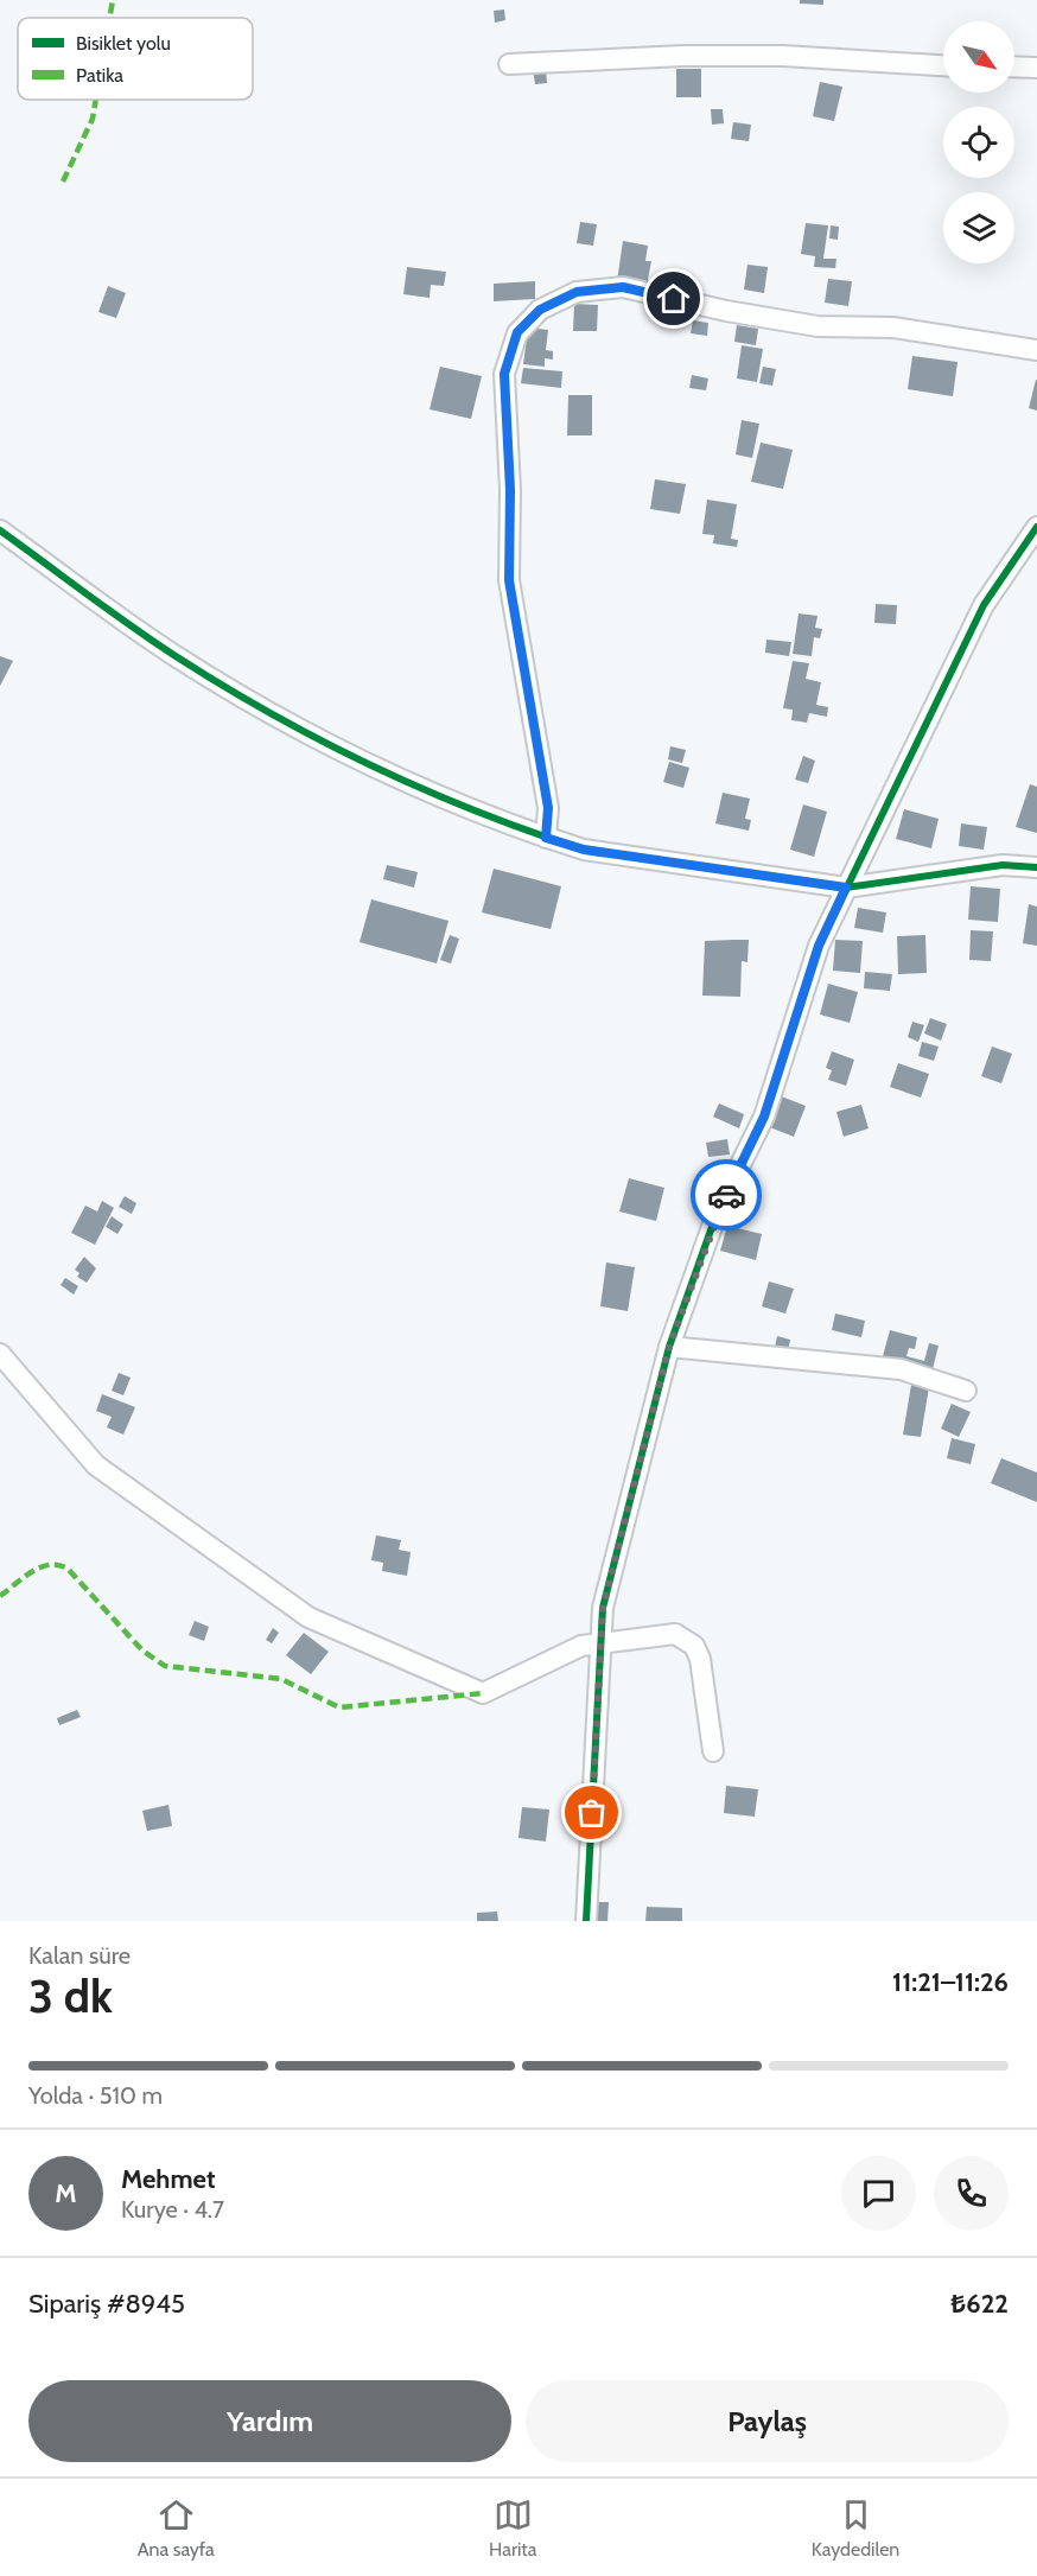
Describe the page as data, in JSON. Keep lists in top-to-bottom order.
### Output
{
  "legend": ["Bisiklet yolu", "Patika"],
  "north": "bottom right",
  "page": {
    "heading": ["3 dk", "Kalan süre", "11:21–11:26"],
    "panel": [
      "Mehmet",
      "Kurye · 4.7",
      "Sipariş #8945",
      "₺622"
    ],
    "bar": "Yolda · 510 m",
    "round": "M",
    "buttons": ["Yardım", "Paylaş"],
    "tabs": ["Ana sayfa", "Harita", "Kaydedilen"]
  }
}
